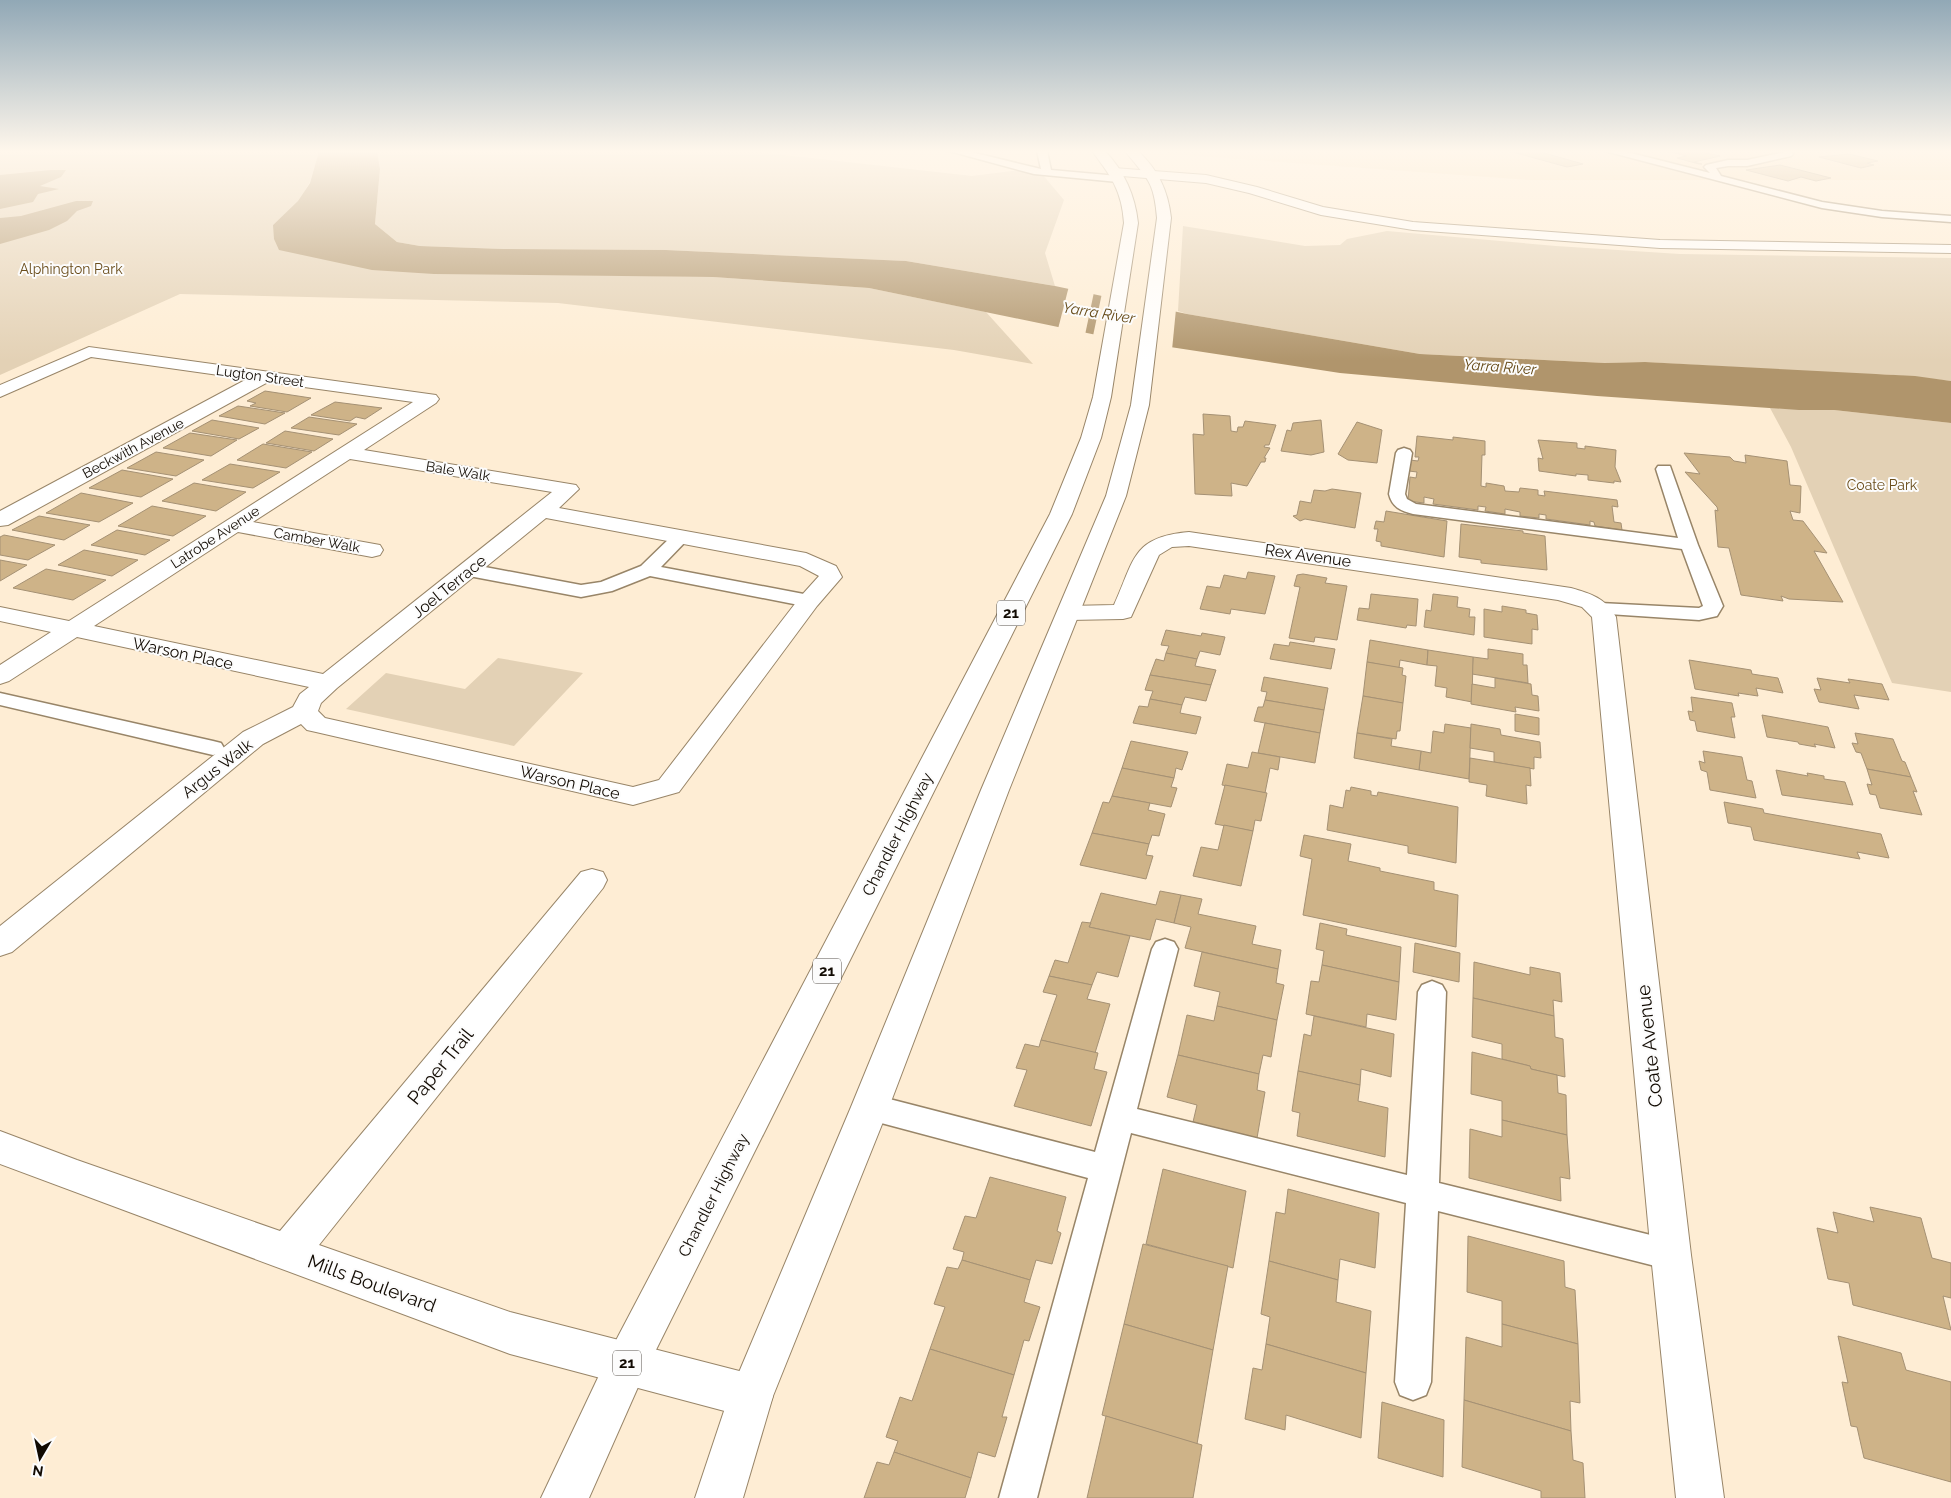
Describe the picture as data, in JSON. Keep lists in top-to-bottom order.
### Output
{
  "streets": {
    "street": [
      "Lugton Street",
      "Beckwith Avenue",
      "Bale Walk",
      "Latrobe Avenue",
      "Camber Walk",
      "Rex Avenue",
      "Joel Terrace",
      "21",
      "Warson Place",
      "Argus Walk",
      "Chandler Highway",
      "Coate Avenue",
      "Paper Trail",
      "Mills Boulevard"
    ]
  },
  "crossings": [
    ["Lugton Street", "Beckwith Avenue"],
    ["Lugton Street", "Latrobe Avenue"],
    ["Bale Walk", "Latrobe Avenue"],
    ["Bale Walk", "Joel Terrace"],
    ["Latrobe Avenue", "Camber Walk"],
    ["Latrobe Avenue", "Warson Place"],
    ["Rex Avenue", "Coate Avenue"],
    ["Joel Terrace", "Warson Place"],
    ["Warson Place", "Argus Walk"],
    ["Chandler Highway", "Mills Boulevard"],
    ["Paper Trail", "Mills Boulevard"]
  ],
  "water": ["Yarra River"],
  "parks": ["Alphington Park", "Coate Park"],
  "north": "bottom"
}
